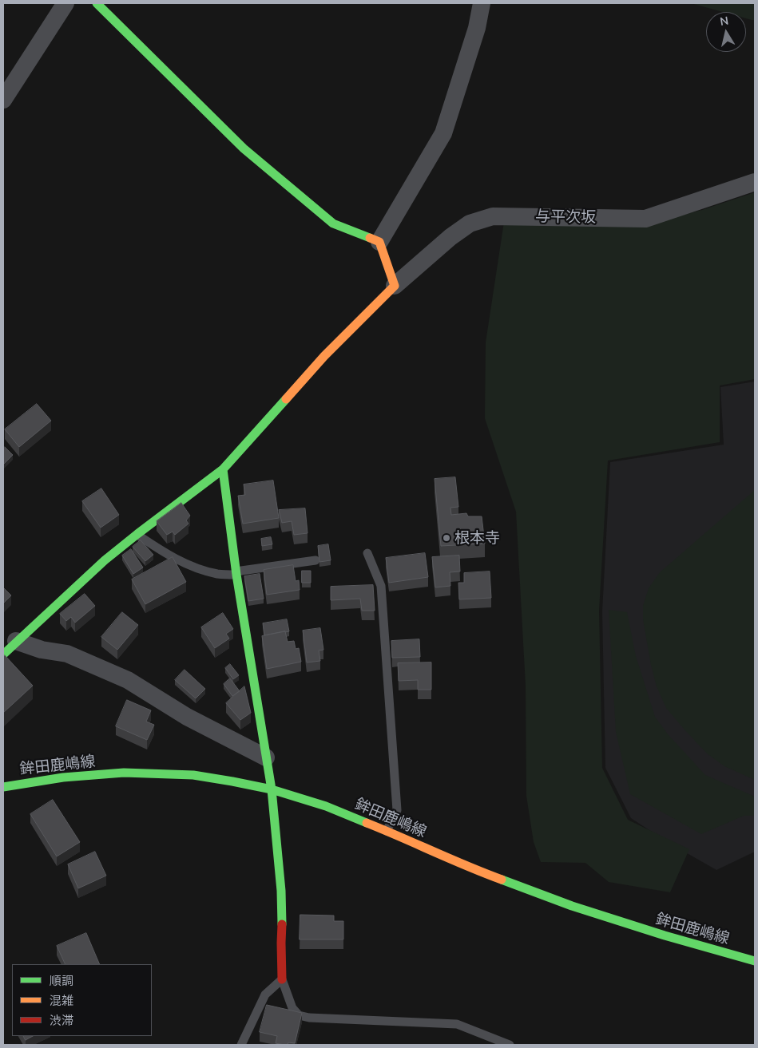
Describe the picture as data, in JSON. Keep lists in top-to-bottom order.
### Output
{
  "streets": {
    "street": ["与平次坂", "鉾田鹿嶋線"]
  },
  "places": ["根本寺"],
  "legend": ["順調", "混雑", "渋滞"],
  "north": "top"
}
